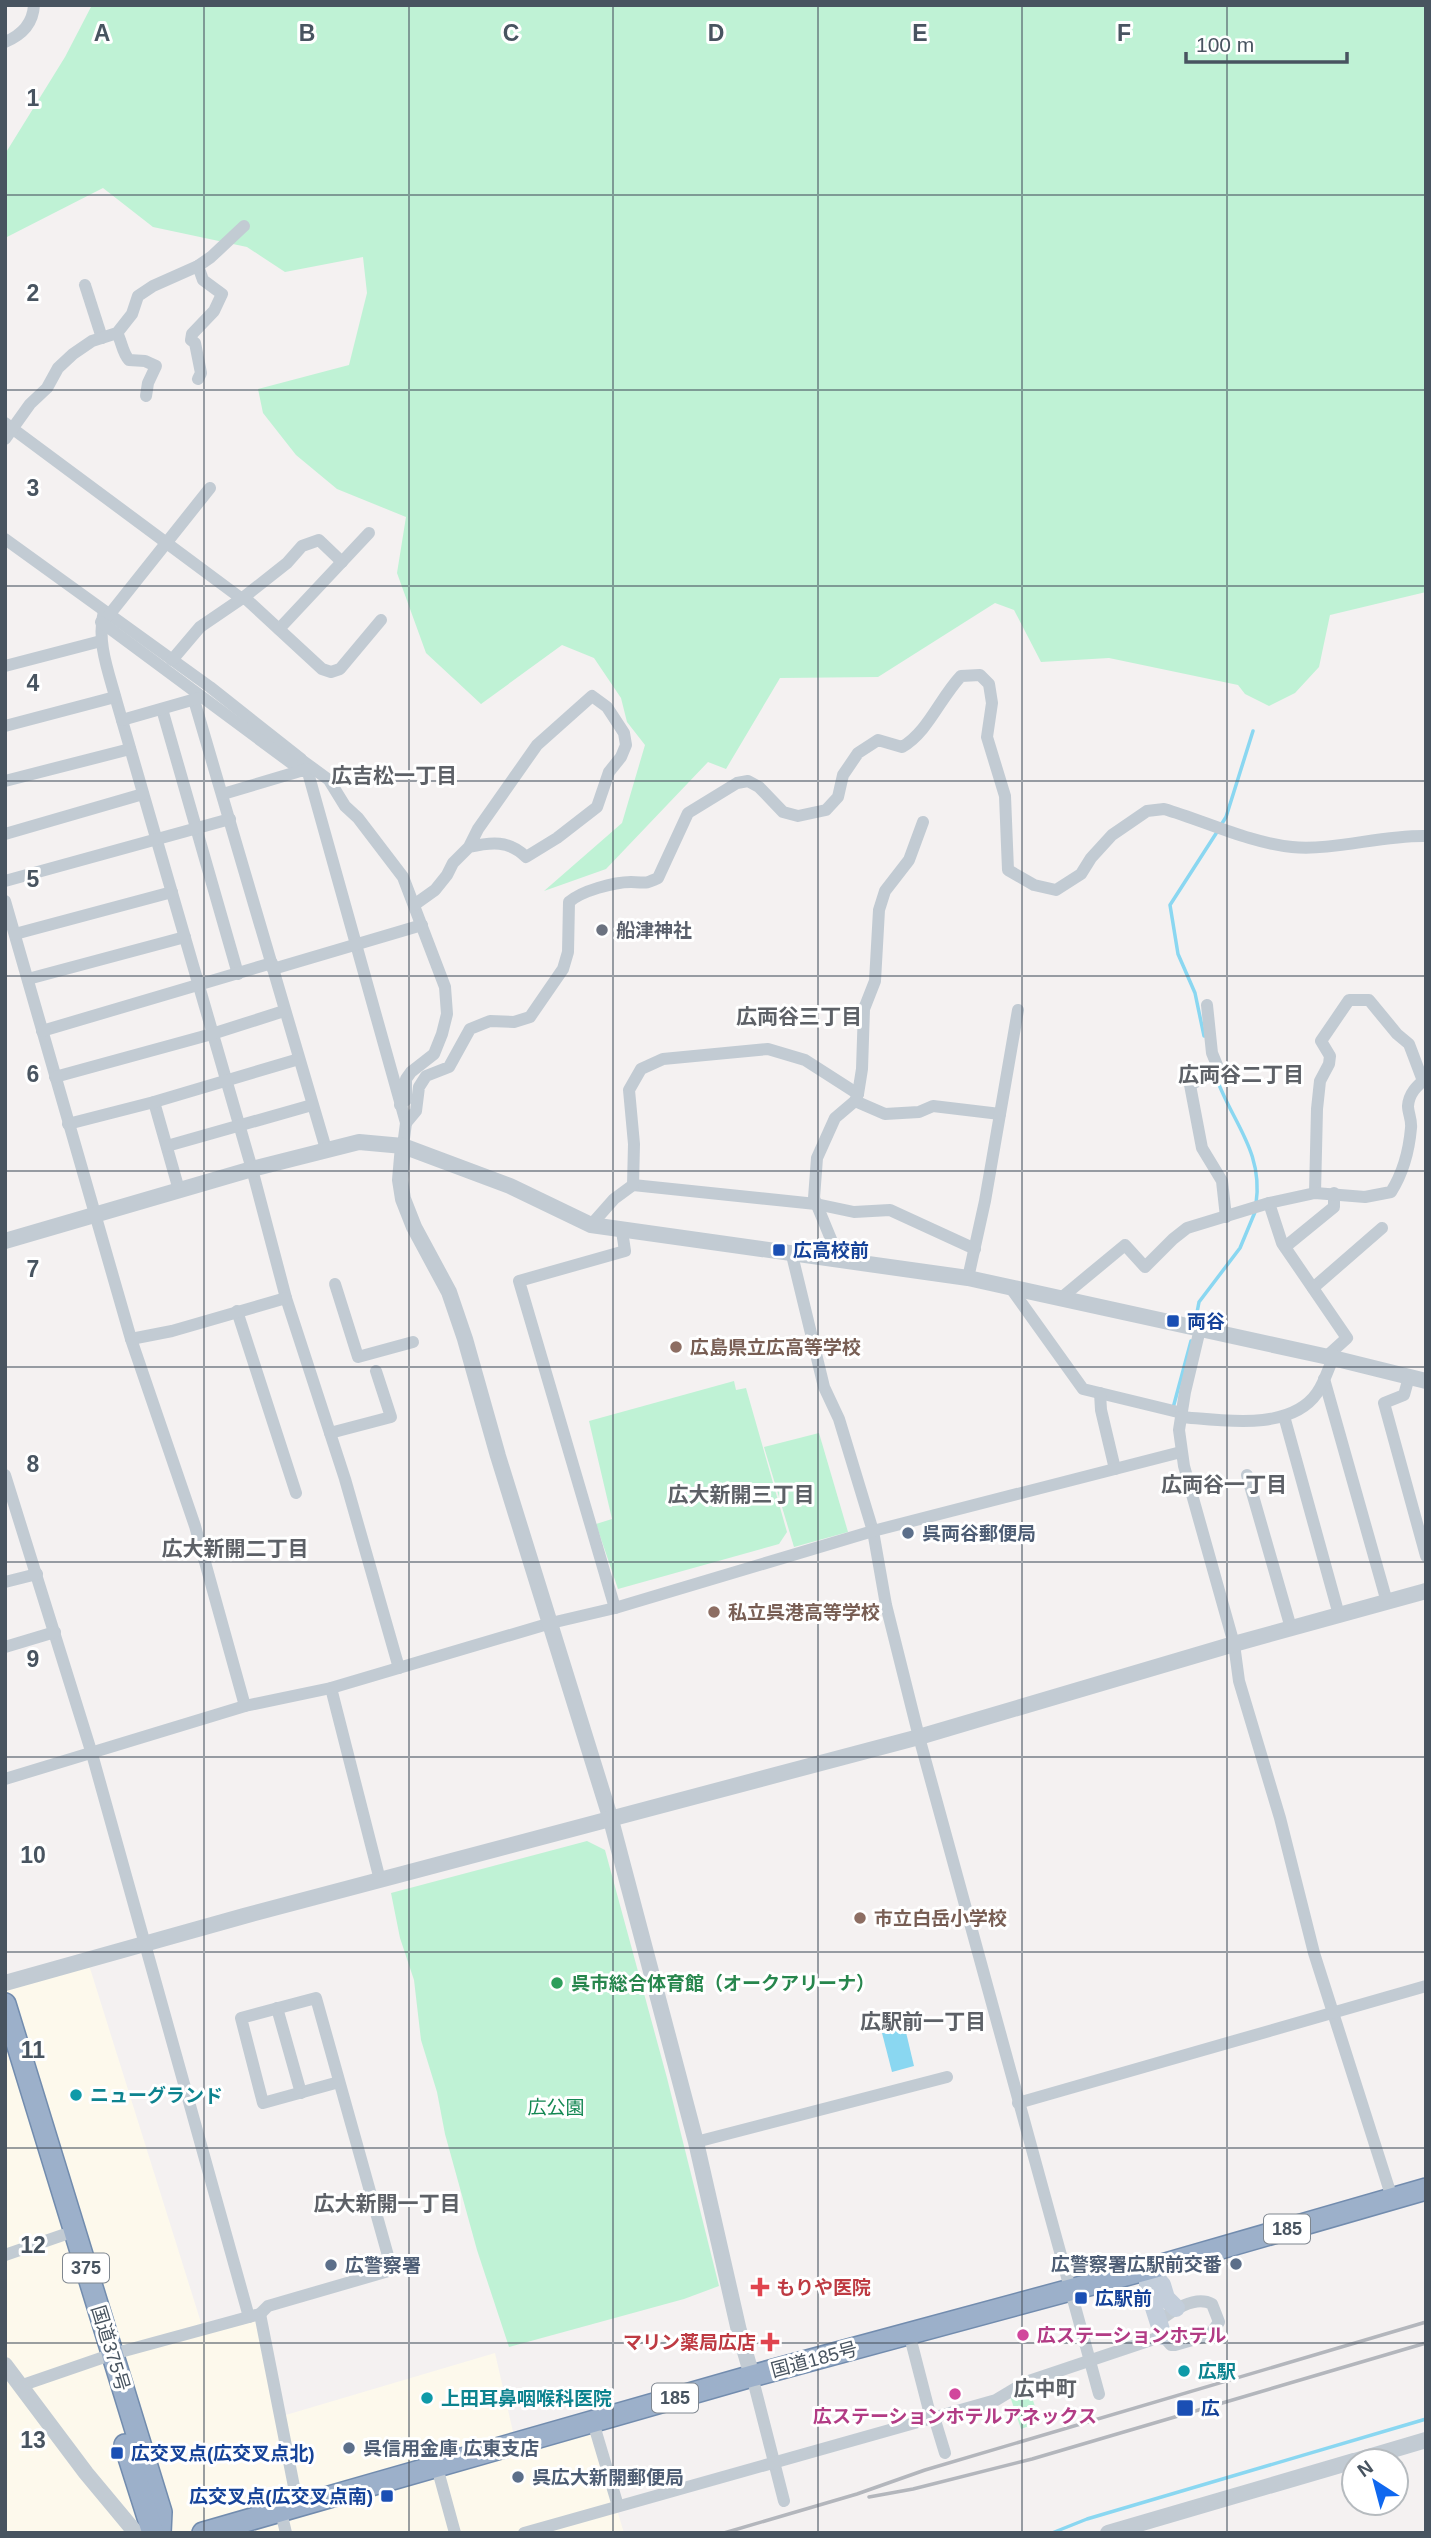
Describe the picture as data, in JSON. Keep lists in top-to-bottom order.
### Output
{
  "streets": {
    "highway": [
      "185",
      "375",
      "国道375号",
      "国道185号"
    ]
  },
  "districts": [
    "広吉松一丁目",
    "広両谷三丁目",
    "広両谷二丁目",
    "広両谷一丁目",
    "広大新開三丁目",
    "広大新開二丁目",
    "広駅前一丁目",
    "広大新開一丁目",
    "広中町"
  ],
  "parks": ["広公園"],
  "places": {
    "other": [
      "船津神社",
      "広島県立広高等学校",
      "呉両谷郵便局",
      "私立呉港高等学校",
      "市立白岳小学校",
      "呉市総合体育館（オークアリーナ）",
      "ニューグランド",
      "広警察署広駅前交番",
      "広警察署",
      "広ステーションホテル",
      "広駅",
      "広ステーションホテルアネックス",
      "上田耳鼻咽喉科医院",
      "呉信用金庫 広東支店",
      "呉広大新開郵便局"
    ],
    "transit": [
      "広高校前",
      "両谷",
      "広駅前",
      "広",
      "広交叉点(広交叉点北)",
      "広交叉点(広交叉点南)"
    ],
    "health": ["もりや医院", "マリン薬局広店"]
  },
  "scale_bar": "100 m",
  "north": "top left",
  "grid": {
    "columns": [
      "A",
      "B",
      "C",
      "D",
      "E",
      "F"
    ],
    "rows": [
      "1",
      "2",
      "3",
      "4",
      "5",
      "6",
      "7",
      "8",
      "9",
      "10",
      "11",
      "12",
      "13"
    ]
  }
}
